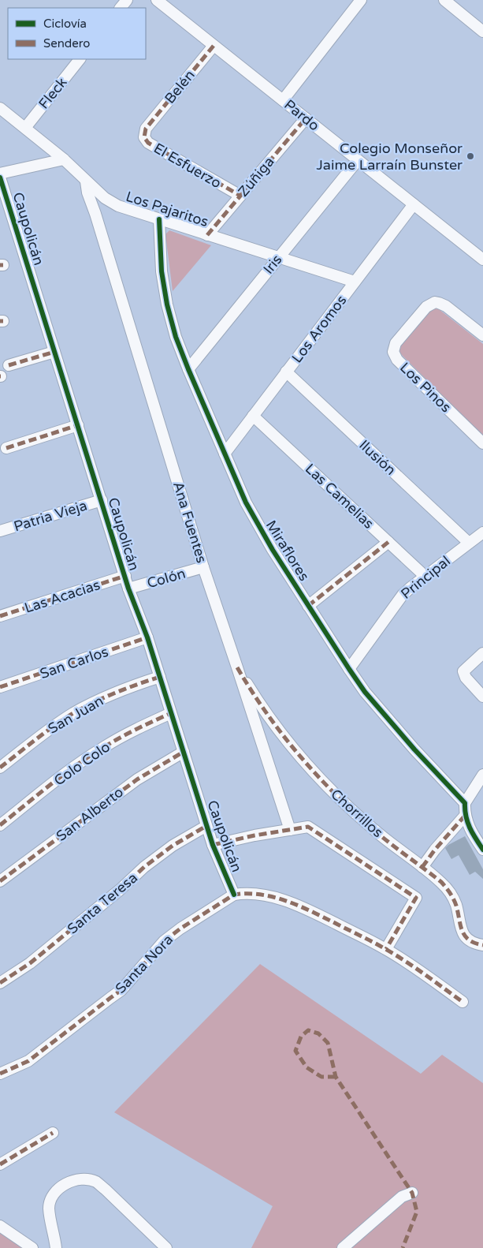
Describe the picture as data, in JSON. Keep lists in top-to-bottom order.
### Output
{
  "streets": {
    "street": [
      "Belén",
      "Fleck",
      "Pardo",
      "El Esfuerzo",
      "Zúñiga",
      "Los Pajaritos",
      "Caupolicán",
      "Iris",
      "Los Aromos",
      "Los Pinos",
      "Ilusión",
      "Las Camelias",
      "Patria Vieja",
      "Ana Fuentes",
      "Miraflores",
      "Principal",
      "Colón",
      "Las Acacias",
      "San Carlos",
      "San Juan",
      "Colo Colo",
      "Chorrillos",
      "San Alberto",
      "Santa Teresa",
      "Santa Nora"
    ]
  },
  "crossings": [
    ["Belén", "Pardo"],
    ["Belén", "El Esfuerzo"],
    ["Fleck", "Los Pajaritos"],
    ["Pardo", "Zúñiga"],
    ["Pardo", "Iris"],
    ["Pardo", "Los Aromos"],
    ["El Esfuerzo", "Zúñiga"],
    ["Zúñiga", "Los Pajaritos"],
    ["Los Pajaritos", "Iris"],
    ["Los Pajaritos", "Los Aromos"],
    ["Los Pajaritos", "Ana Fuentes"],
    ["Los Pajaritos", "Miraflores"],
    ["Caupolicán", "Patria Vieja"],
    ["Caupolicán", "Colón"],
    ["Caupolicán", "Las Acacias"],
    ["Caupolicán", "San Carlos"],
    ["Caupolicán", "San Juan"],
    ["Caupolicán", "Colo Colo"],
    ["Caupolicán", "San Alberto"],
    ["Caupolicán", "Santa Teresa"],
    ["Caupolicán", "Santa Nora"],
    ["Iris", "Miraflores"],
    ["Los Aromos", "Ilusión"],
    ["Los Aromos", "Las Camelias"],
    ["Los Aromos", "Miraflores"],
    ["Ilusión", "Principal"],
    ["Las Camelias", "Principal"],
    ["Ana Fuentes", "Colón"],
    ["Ana Fuentes", "Chorrillos"],
    ["Miraflores", "Principal"]
  ],
  "places": ["Colegio Monseñor Jaime Larraín Bunster"],
  "legend": ["Ciclovía", "Sendero"]
}
